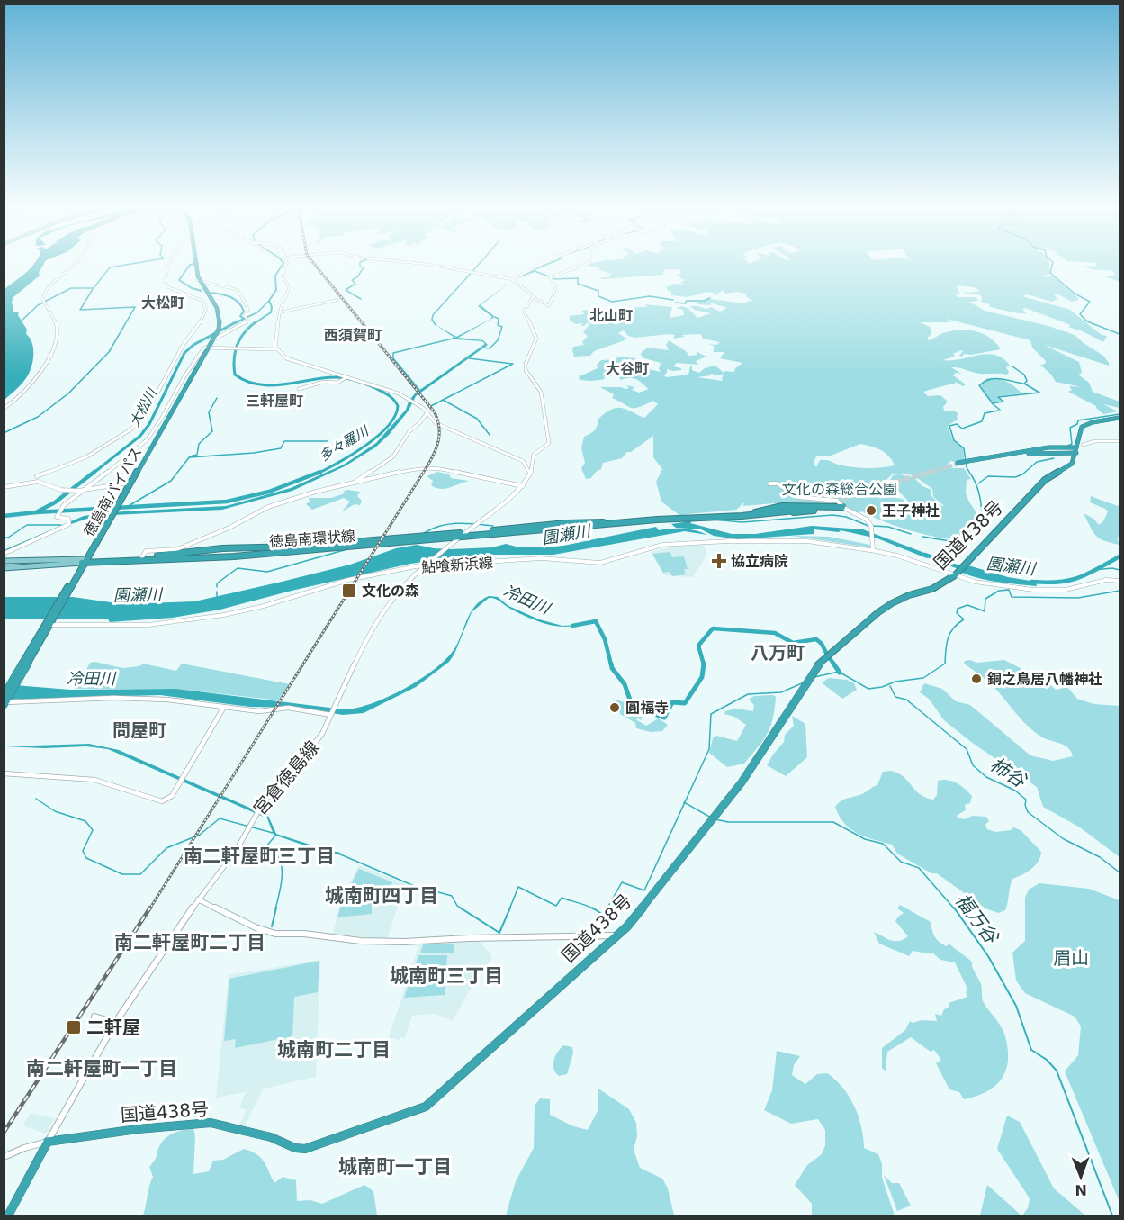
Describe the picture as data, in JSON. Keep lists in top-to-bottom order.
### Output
{
  "streets": {
    "highway": ["徳島南バイパス", "国道438号", "徳島南環状線"],
    "main road": ["鮎喰新浜線", "宮倉徳島線"]
  },
  "crossings": [
    ["徳島南バイパス", "徳島南環状線"],
    ["徳島南バイパス", "鮎喰新浜線"],
    ["国道438号", "鮎喰新浜線"],
    ["国道438号", "宮倉徳島線"],
    ["徳島南環状線", "宮倉徳島線"],
    ["鮎喰新浜線", "宮倉徳島線"]
  ],
  "districts": [
    "大松町",
    "北山町",
    "西須賀町",
    "大谷町",
    "三軒屋町",
    "八万町",
    "問屋町",
    "南二軒屋町三丁目",
    "城南町四丁目",
    "南二軒屋町二丁目",
    "城南町三丁目",
    "城南町二丁目",
    "南二軒屋町一丁目",
    "城南町一丁目"
  ],
  "water": [
    "大松川",
    "多々羅川",
    "園瀬川",
    "冷田川",
    "柿谷",
    "福万谷"
  ],
  "parks": ["文化の森総合公園", "眉山"],
  "places": {
    "other": ["王子神社", "銅之鳥居八幡神社", "圓福寺"],
    "health": ["協立病院"],
    "transit": ["文化の森", "二軒屋"]
  },
  "north": "bottom"
}
